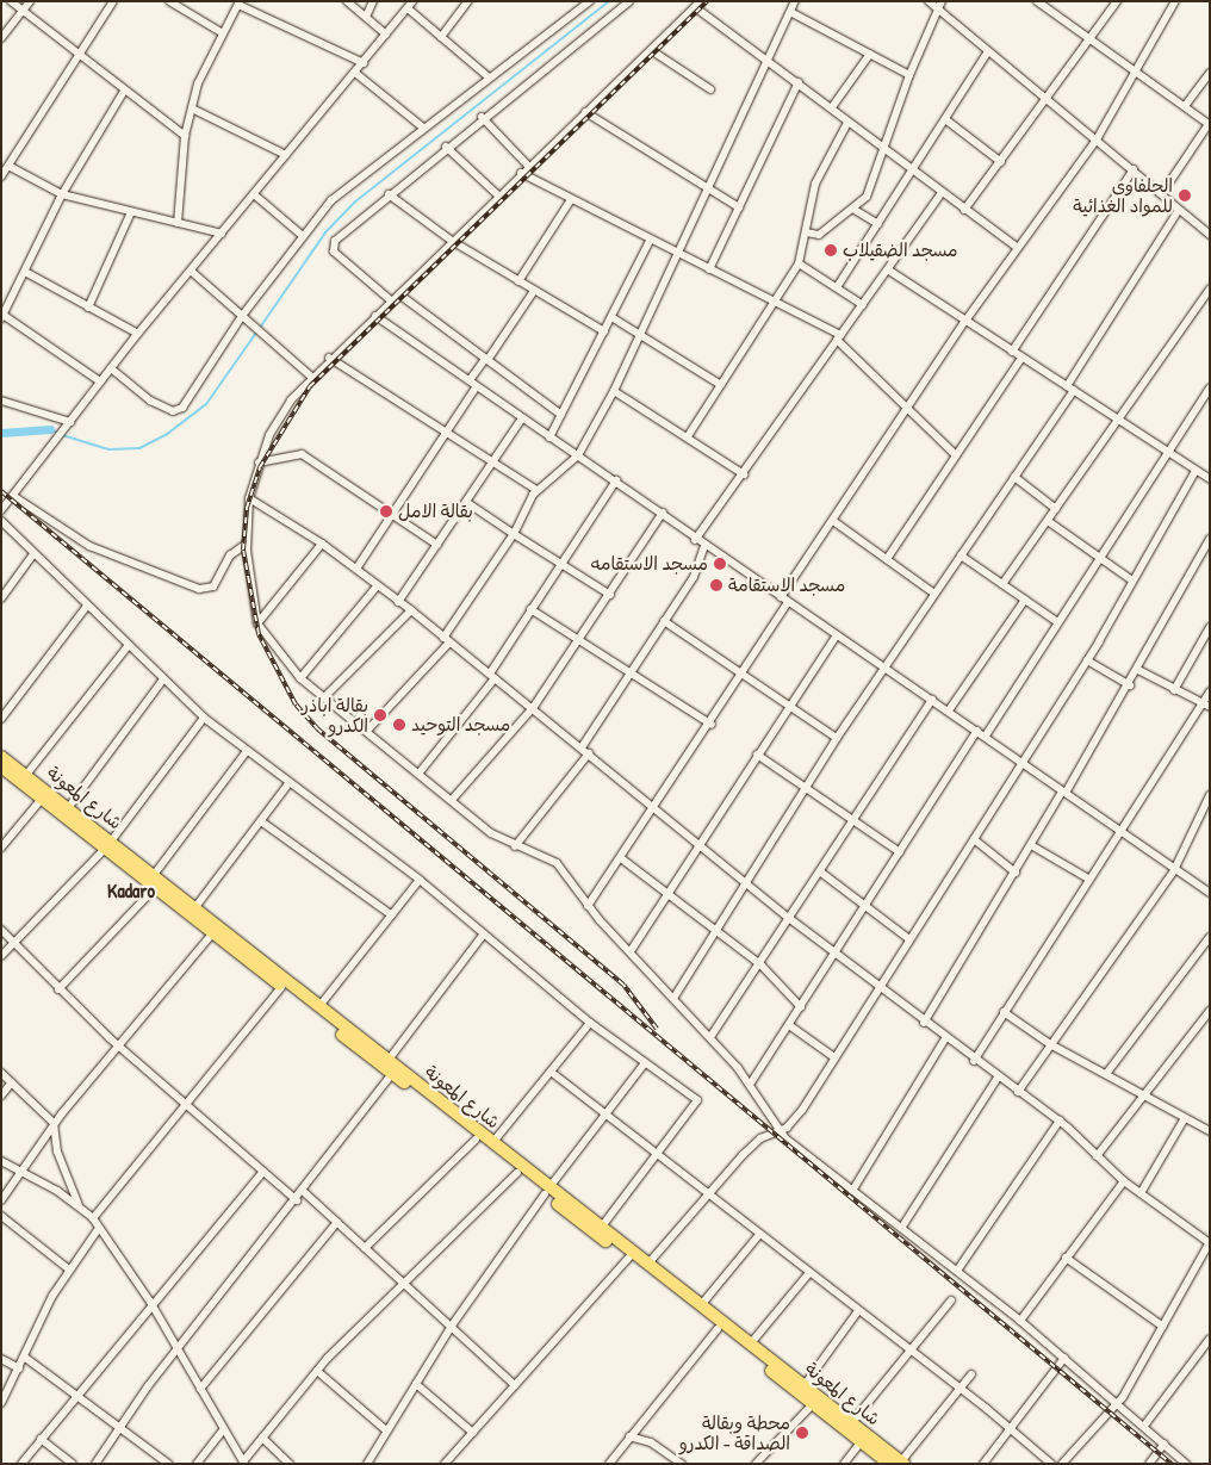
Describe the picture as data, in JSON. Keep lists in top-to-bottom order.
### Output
{
  "streets": {
    "highway": ["شارع المعونة"]
  },
  "districts": ["Kadaro"],
  "places": [
    "الحلفاوي للمواد الغذائية",
    "مسجد الضقيلاب",
    "بقالة الامل",
    "مسجد الاستقامه",
    "مسجد الاستقامة",
    "بقالة اباذر الكدرو",
    "مسجد التوحيد",
    "محطة وبقالة الصداقة - الكدرو"
  ]
}
